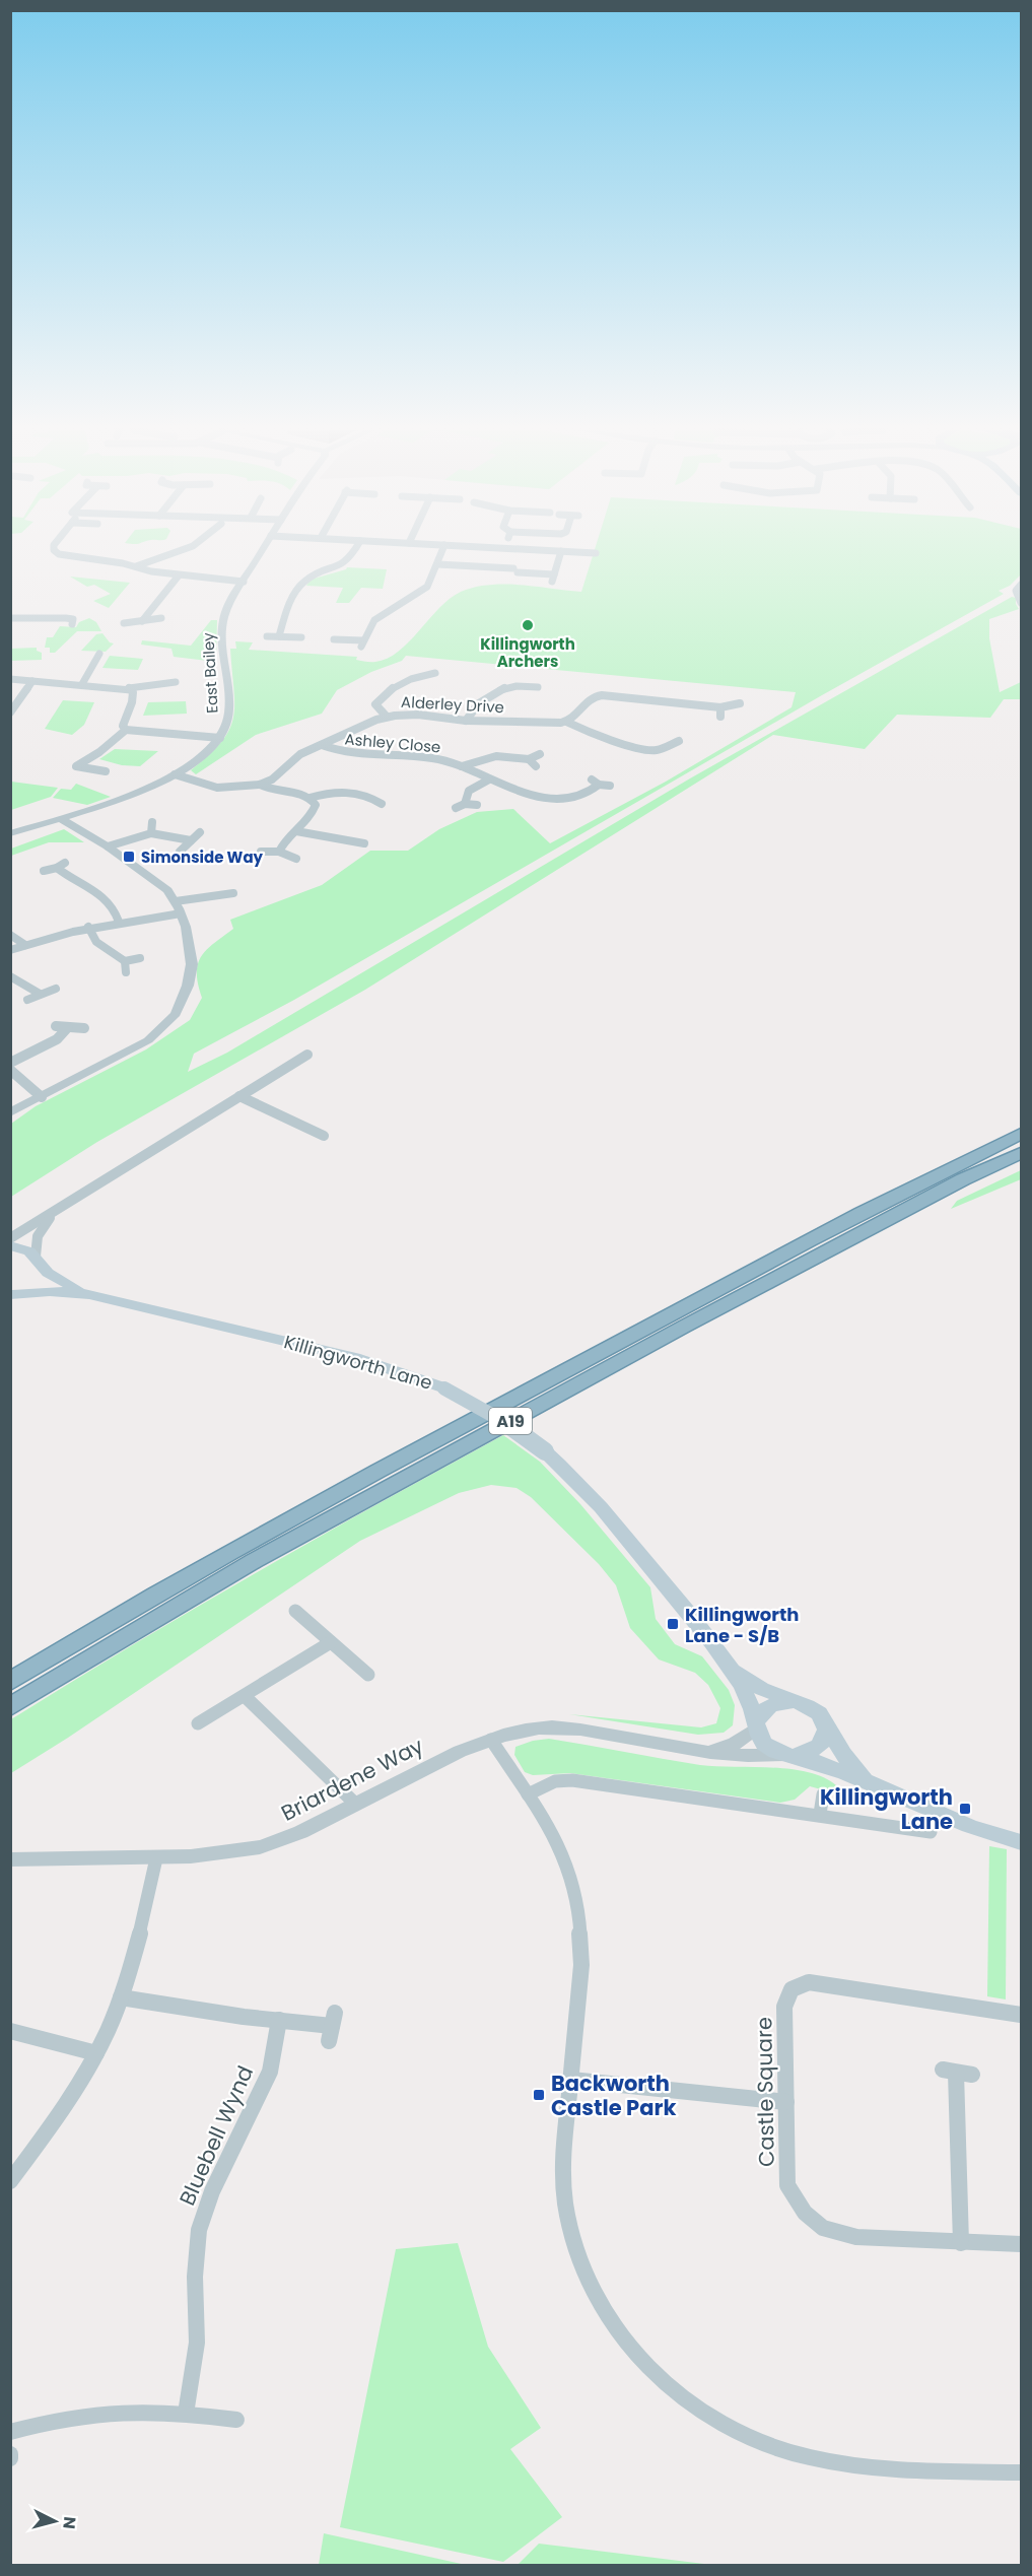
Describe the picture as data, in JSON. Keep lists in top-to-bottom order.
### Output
{
  "streets": {
    "highway": ["A19"],
    "main road": ["Killingworth Lane"],
    "street": [
      "East Bailey",
      "Alderley Drive",
      "Ashley Close",
      "Briardene Way",
      "Castle Square",
      "Bluebell Wynd"
    ]
  },
  "crossings": [
    ["East Bailey", "Alderley Drive"],
    ["Alderley Drive", "Ashley Close"]
  ],
  "places": {
    "other": ["Killingworth Archers"],
    "transit": [
      "Simonside Way",
      "Killingworth Lane - S/B",
      "Killingworth Lane",
      "Backworth Castle Park"
    ]
  },
  "north": "right"
}
